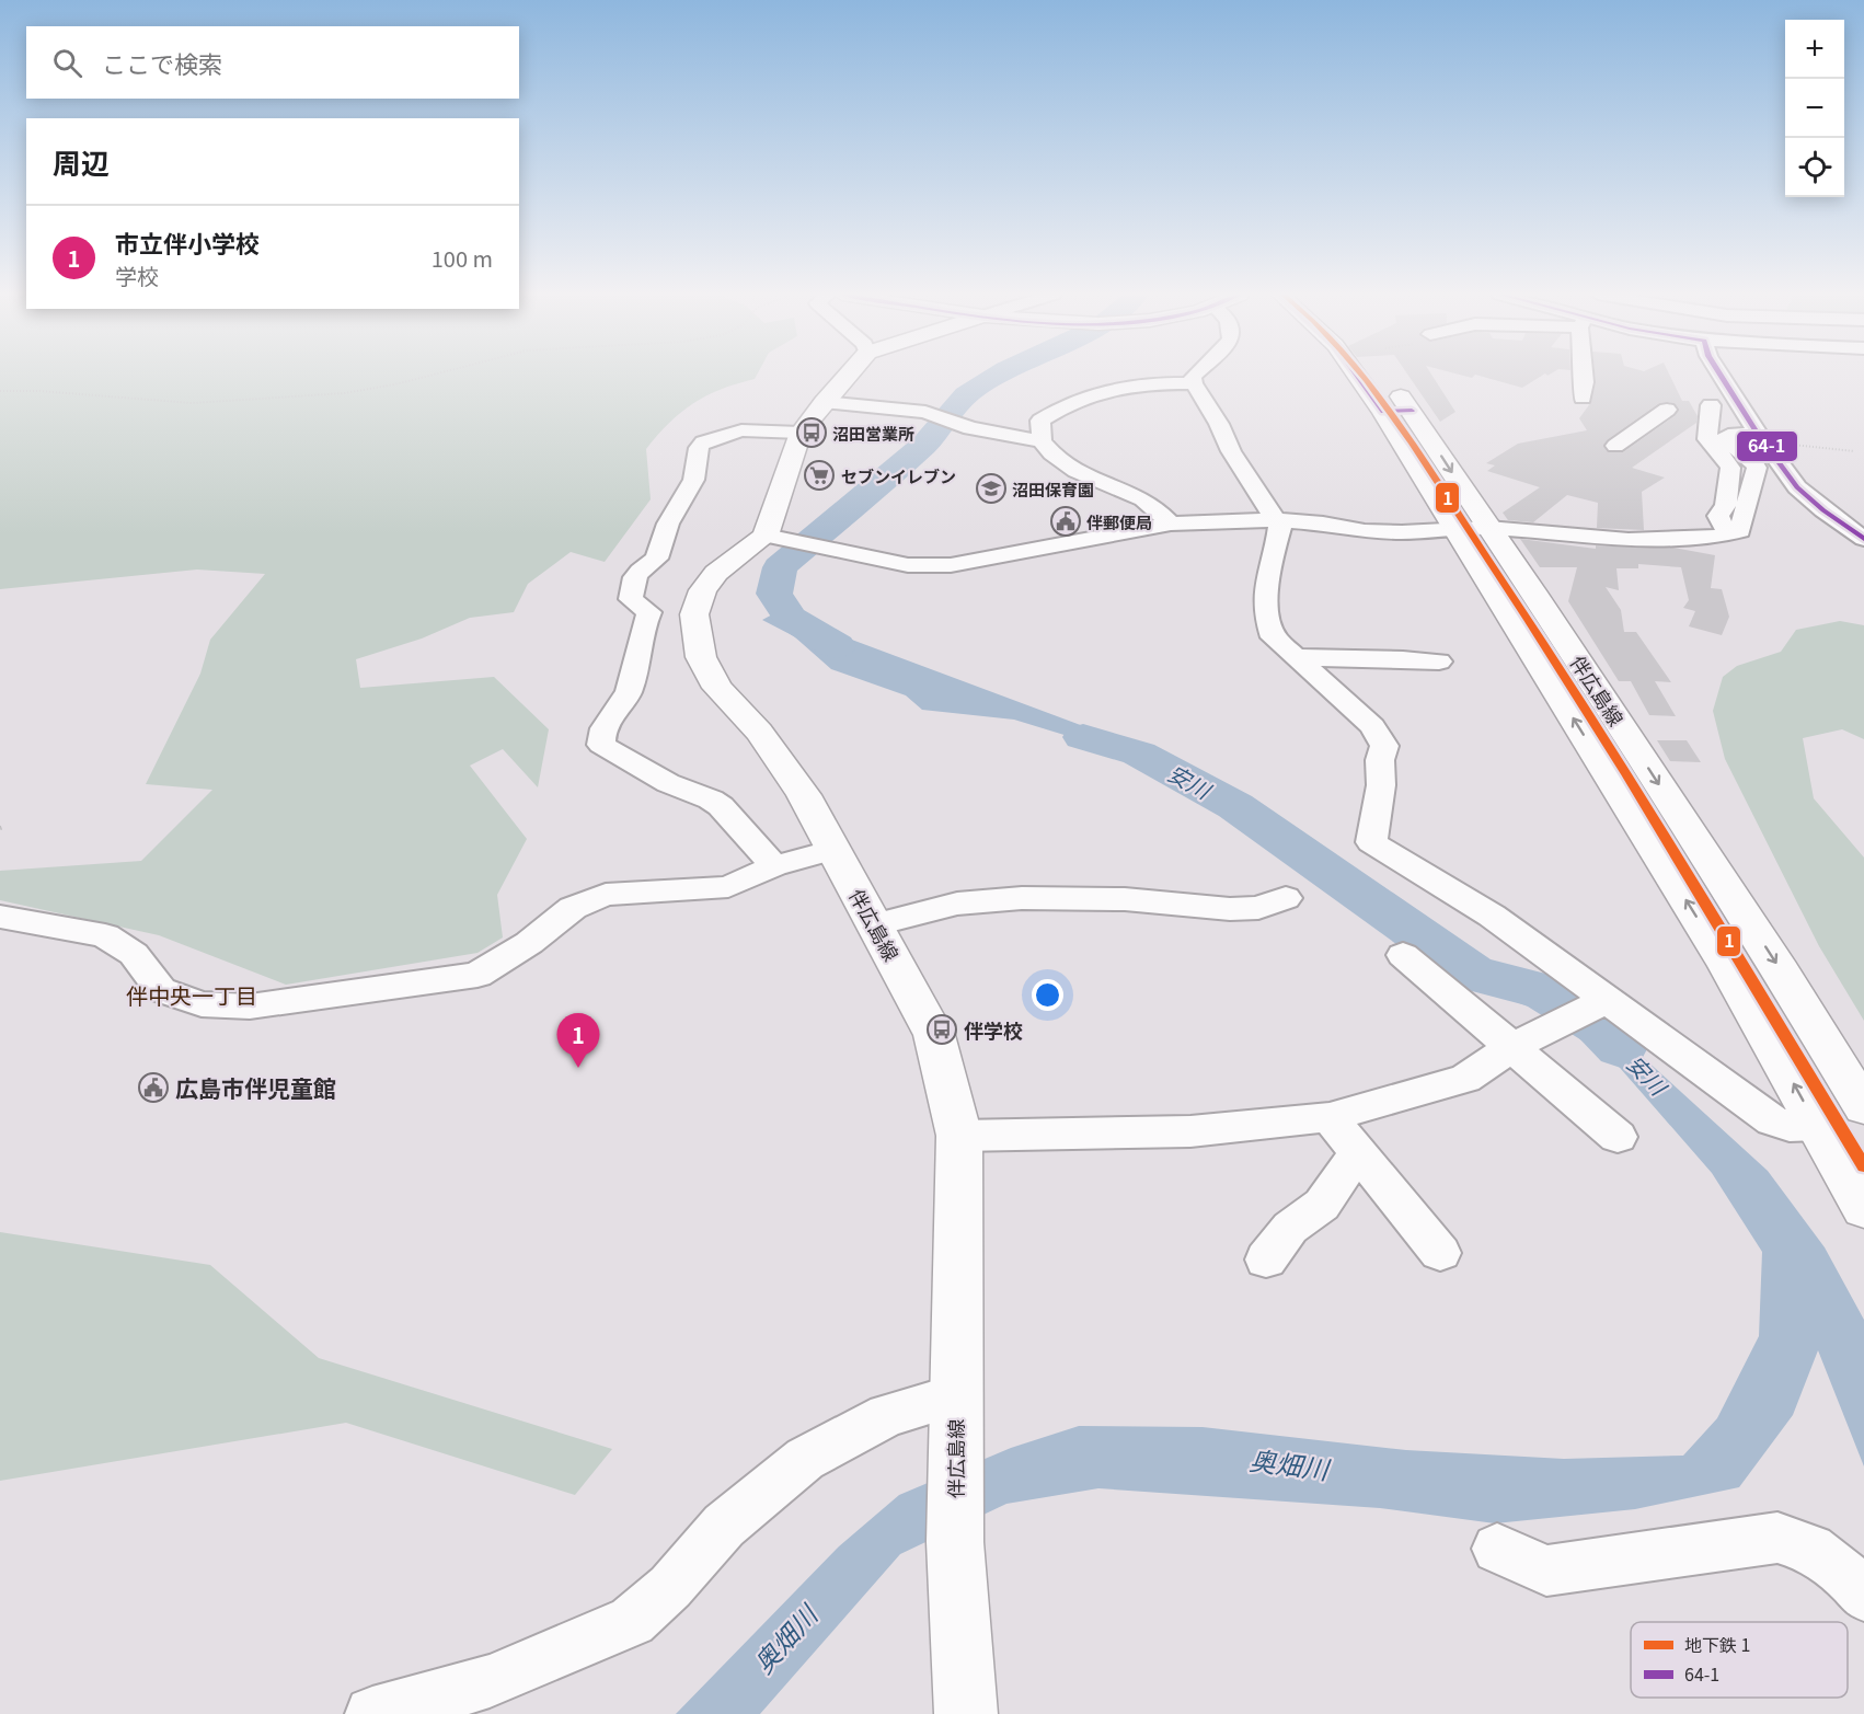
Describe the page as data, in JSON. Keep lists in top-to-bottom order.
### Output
{
  "streets": {
    "main road": ["伴広島線"]
  },
  "districts": ["伴中央一丁目"],
  "water": ["安川", "奥畑川"],
  "places": {
    "bus stop": ["沼田営業所", "伴学校"],
    "supermarket": ["セブンイレブン"],
    "school or university": ["沼田保育園"],
    "public building": ["伴郵便局", "広島市伴児童館"]
  },
  "lines": ["metro line 1", "transit line 64-1"],
  "legend": ["地下鉄 1", "64-1"],
  "page": {
    "map_buttons": ["+", "−"],
    "search": "ここで検索",
    "heading": "周辺",
    "list": [
      {
        "mark": "1",
        "name": "市立伴小学校",
        "note": "学校",
        "value": "100 m"
      }
    ],
    "pins": "1"
  }
}
